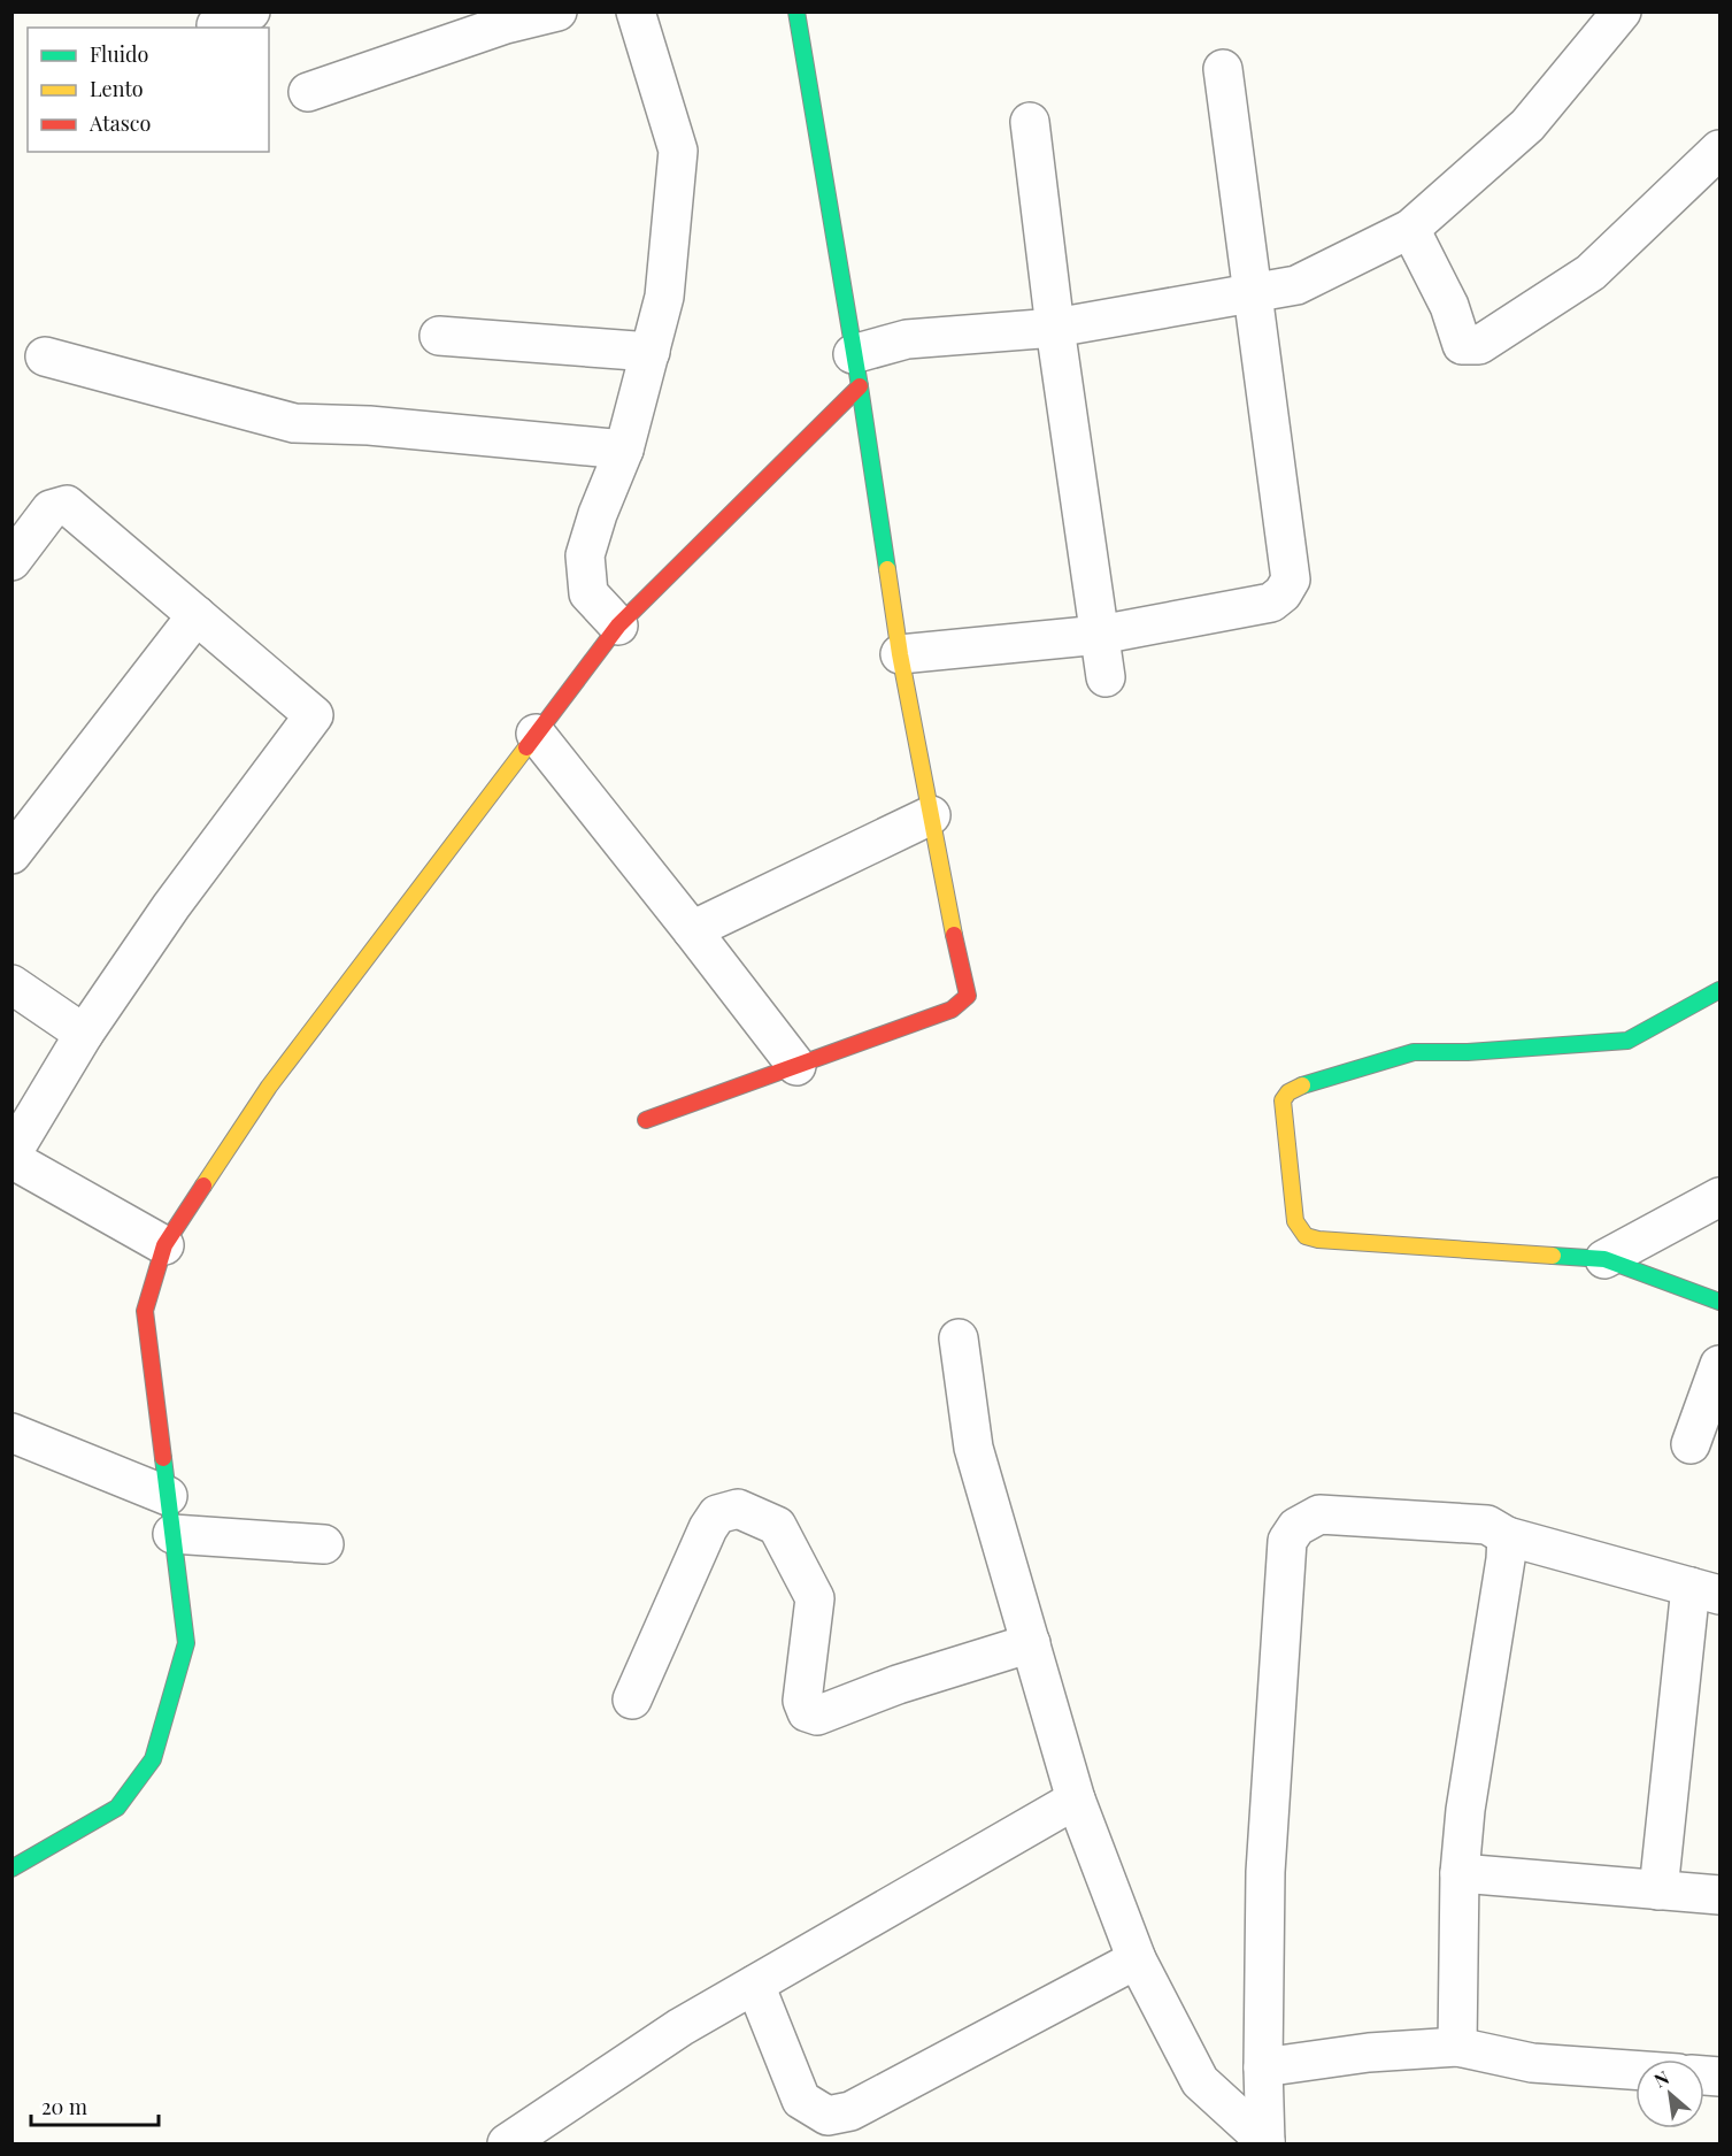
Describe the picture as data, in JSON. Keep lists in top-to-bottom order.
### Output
{
  "legend": ["Fluido", "Lento", "Atasco"],
  "scale_bar": "20 m",
  "north": "top left"
}
